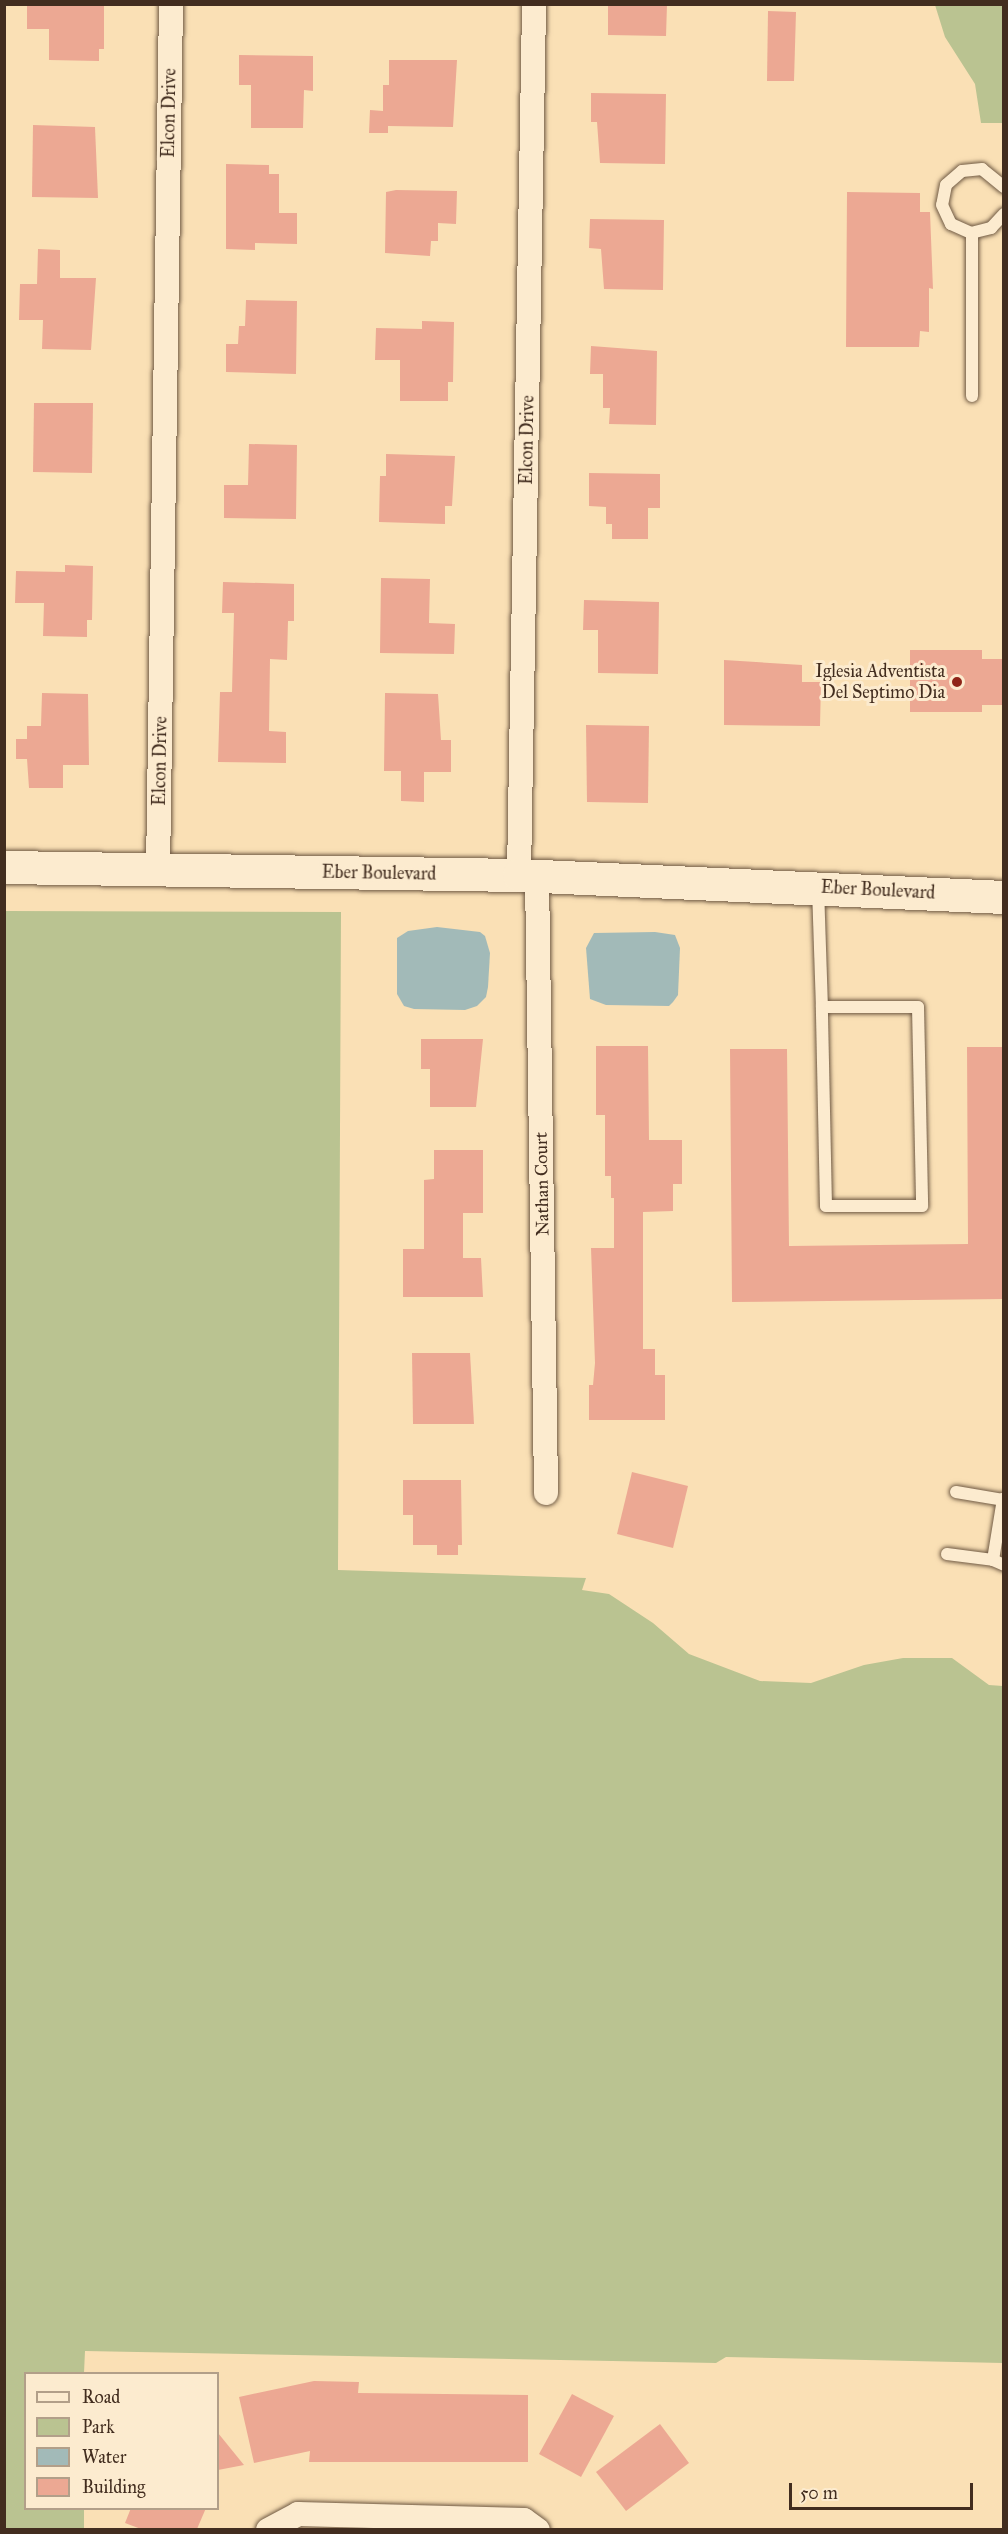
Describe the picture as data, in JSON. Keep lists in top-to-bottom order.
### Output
{
  "streets": {
    "street": ["Elcon Drive", "Eber Boulevard", "Nathan Court"]
  },
  "crossings": [
    ["Elcon Drive", "Eber Boulevard"],
    ["Elcon Drive", "Nathan Court"],
    ["Eber Boulevard", "Nathan Court"]
  ],
  "places": ["Iglesia Adventista Del Septimo Dia"],
  "legend": [
    "Road",
    "Park",
    "Water",
    "Building"
  ],
  "scale_bar": "50 m"
}
